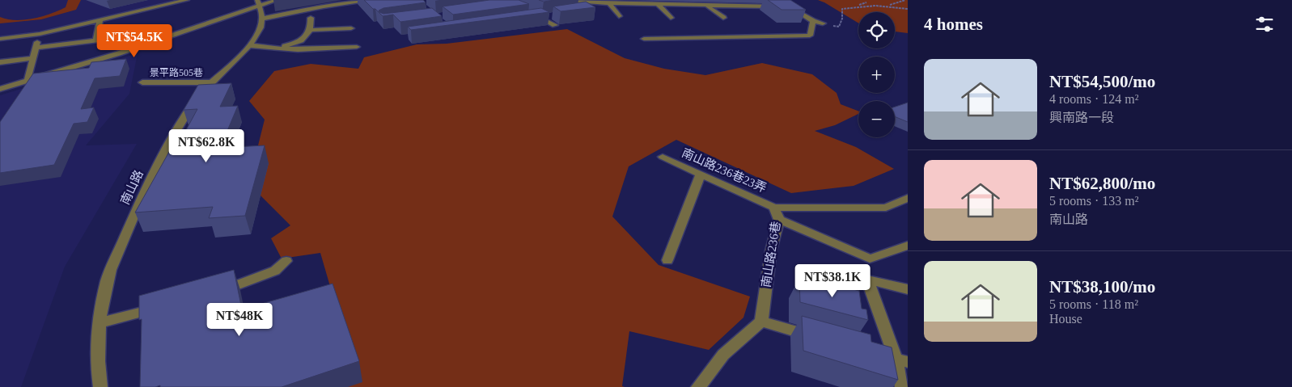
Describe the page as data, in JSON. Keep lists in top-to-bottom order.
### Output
{
  "streets": {
    "street": [
      "景平路505巷",
      "南山路236巷23弄",
      "南山路",
      "南山路236巷"
    ]
  },
  "crossings": [
    ["景平路505巷", "南山路"],
    ["南山路236巷23弄", "南山路236巷"]
  ],
  "page": {
    "heading": "4 homes",
    "map_buttons": ["+", "−"],
    "price": [
      "NT$54.5K",
      "NT$62.8K",
      "NT$38.1K",
      "NT$48K"
    ],
    "list": [
      {
        "name": "NT$54,500/mo",
        "note": "4 rooms · 124 m² · 興南路一段"
      },
      {
        "name": "NT$62,800/mo",
        "note": "5 rooms · 133 m² · 南山路"
      },
      {
        "name": "NT$38,100/mo",
        "note": "5 rooms · 118 m² · House"
      }
    ]
  }
}
